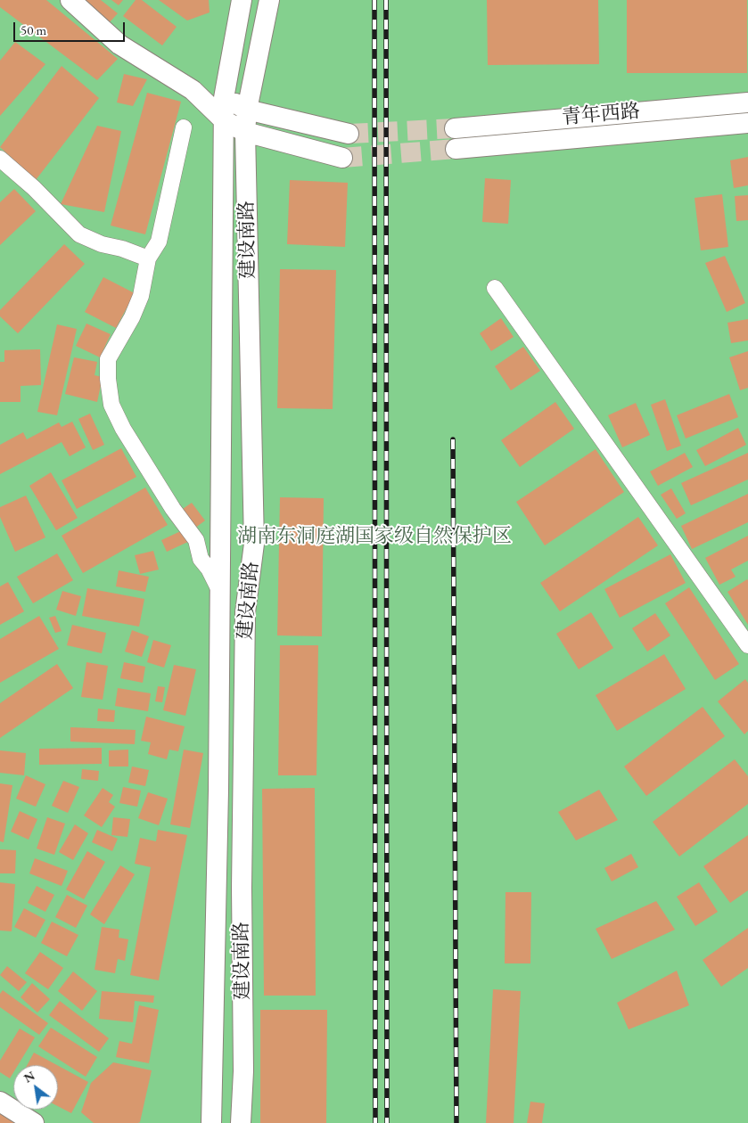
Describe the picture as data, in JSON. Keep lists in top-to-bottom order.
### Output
{
  "streets": {
    "main road": ["青年西路", "建设南路"]
  },
  "parks": ["湖南东洞庭湖国家级自然保护区"],
  "scale_bar": "50 m",
  "north": "top left"
}
